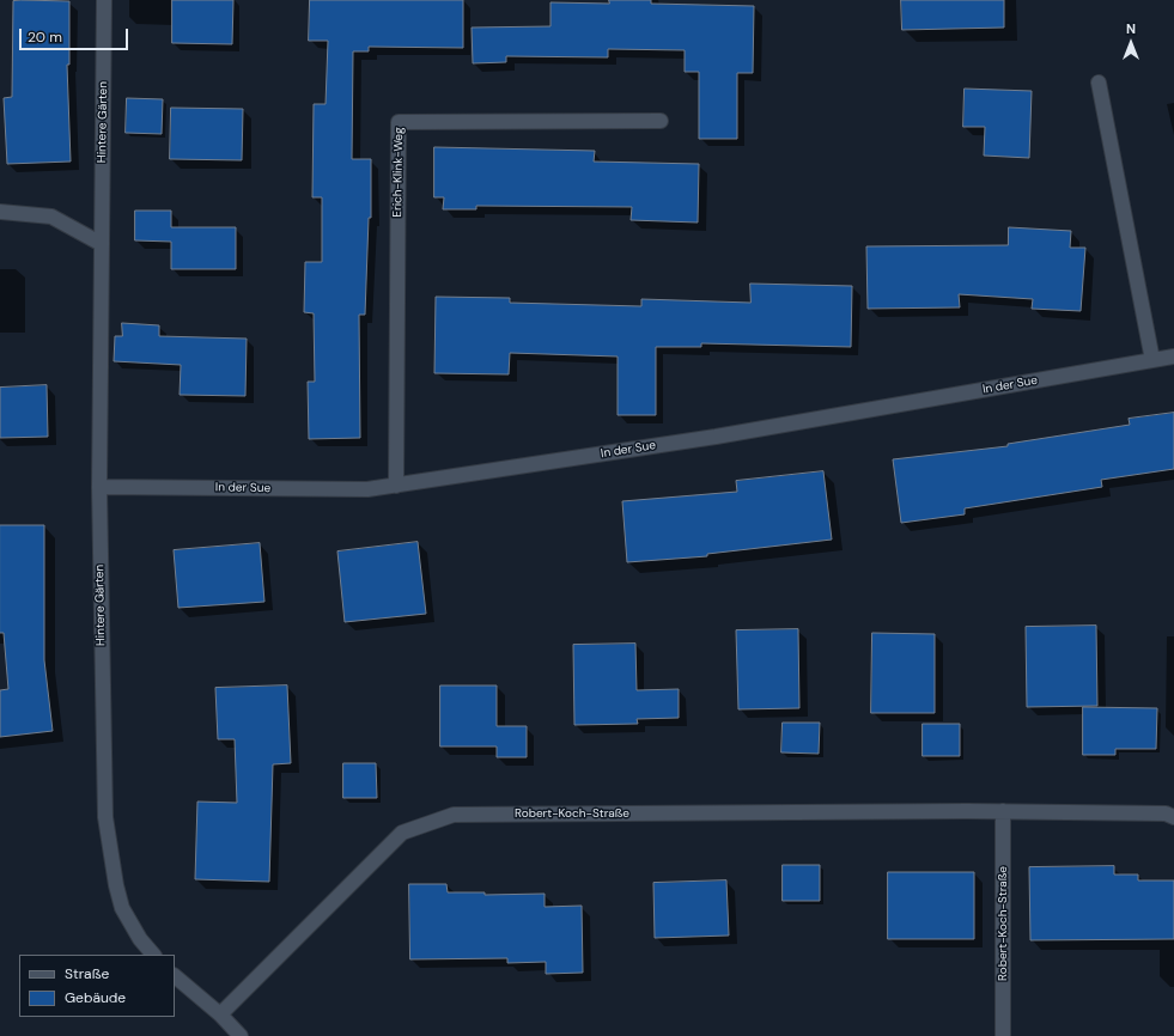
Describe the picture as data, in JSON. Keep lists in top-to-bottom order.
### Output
{
  "streets": {
    "street": [
      "Hintere Gärten",
      "Erich-Klink-Weg",
      "In der Sue",
      "Robert-Koch-Straße"
    ]
  },
  "crossings": [
    ["Hintere Gärten", "In der Sue"],
    ["Erich-Klink-Weg", "In der Sue"]
  ],
  "legend": ["Straße", "Gebäude"],
  "scale_bar": "20 m",
  "north": "top"
}
